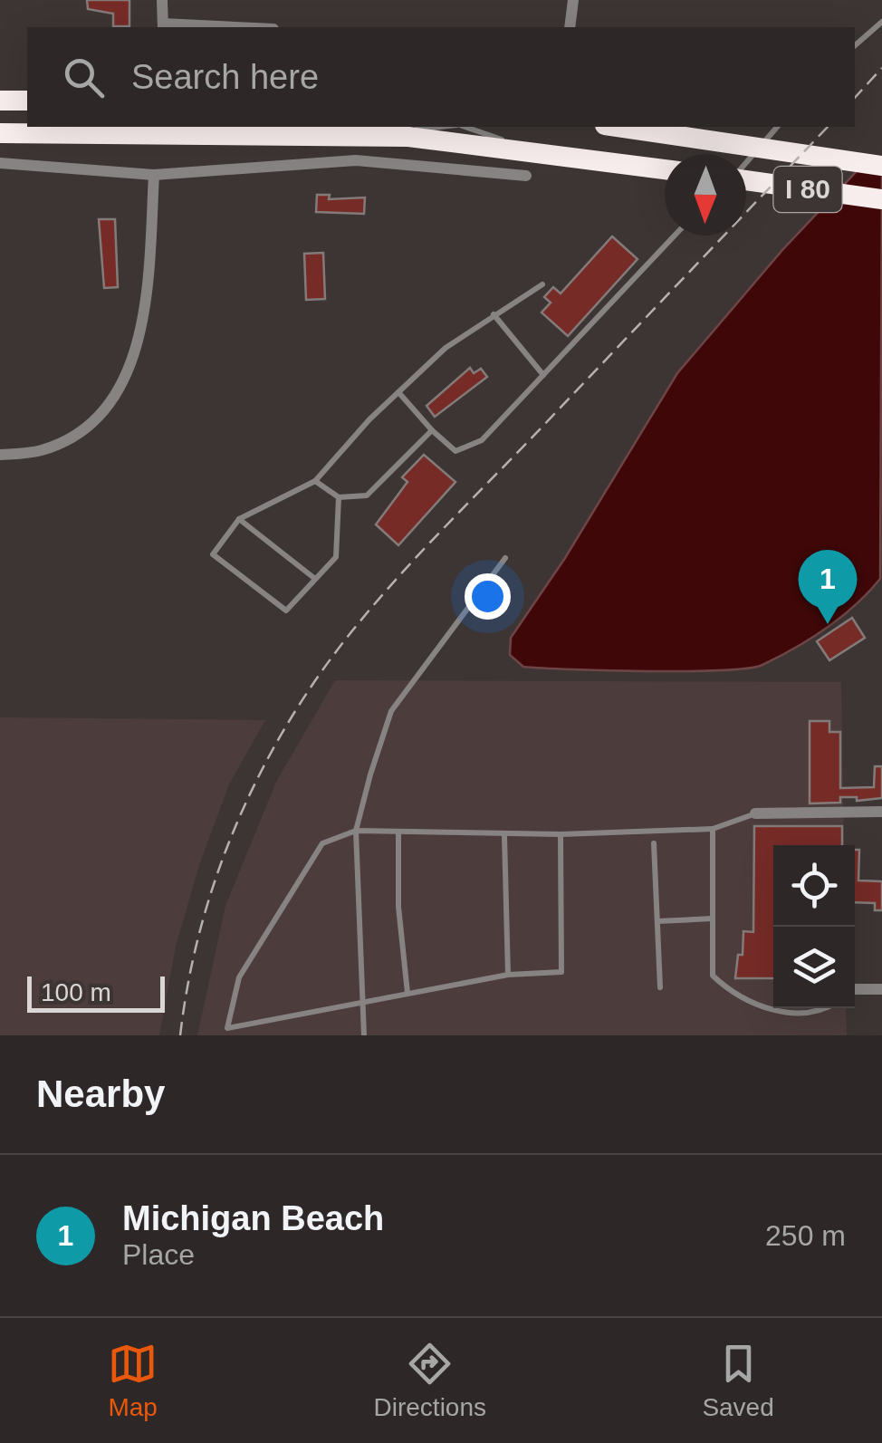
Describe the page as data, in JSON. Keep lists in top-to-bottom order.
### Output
{
  "streets": {
    "highway": ["I 80"]
  },
  "scale_bar": "100 m",
  "north": "bottom",
  "page": {
    "search": "Search here",
    "pins": "1",
    "scale": "100 m",
    "heading": "Nearby",
    "list": [
      {
        "mark": "1",
        "name": "Michigan Beach",
        "note": "Place",
        "value": "250 m"
      }
    ],
    "nav": ["Map", "Directions", "Saved"]
  }
}
